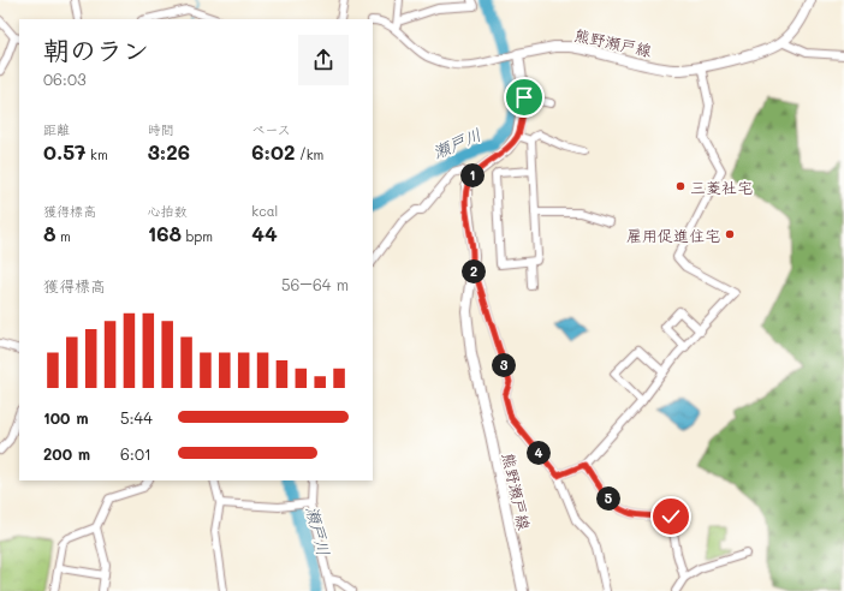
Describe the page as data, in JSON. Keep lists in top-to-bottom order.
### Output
{
  "streets": {
    "main road": ["熊野瀬戸線"]
  },
  "water": ["瀬戸川"],
  "places": ["三菱社宅", "雇用促進住宅"],
  "page": {
    "heading": ["朝のラン", "06:03"],
    "stats": [
      ["距離", "0.57 km"],
      ["時間", "3:26"],
      ["ペース", "6:02 /km"],
      ["獲得標高", "8 m"],
      ["心拍数", "168 bpm"],
      ["kcal", "44"]
    ],
    "pins": [
      "1",
      "2",
      "3",
      "4",
      "5"
    ],
    "chart": ["獲得標高", "56–64 m"],
    "list": [
      {
        "name": "100 m",
        "note": "5:44"
      },
      {
        "name": "200 m",
        "note": "6:01"
      }
    ]
  }
}
